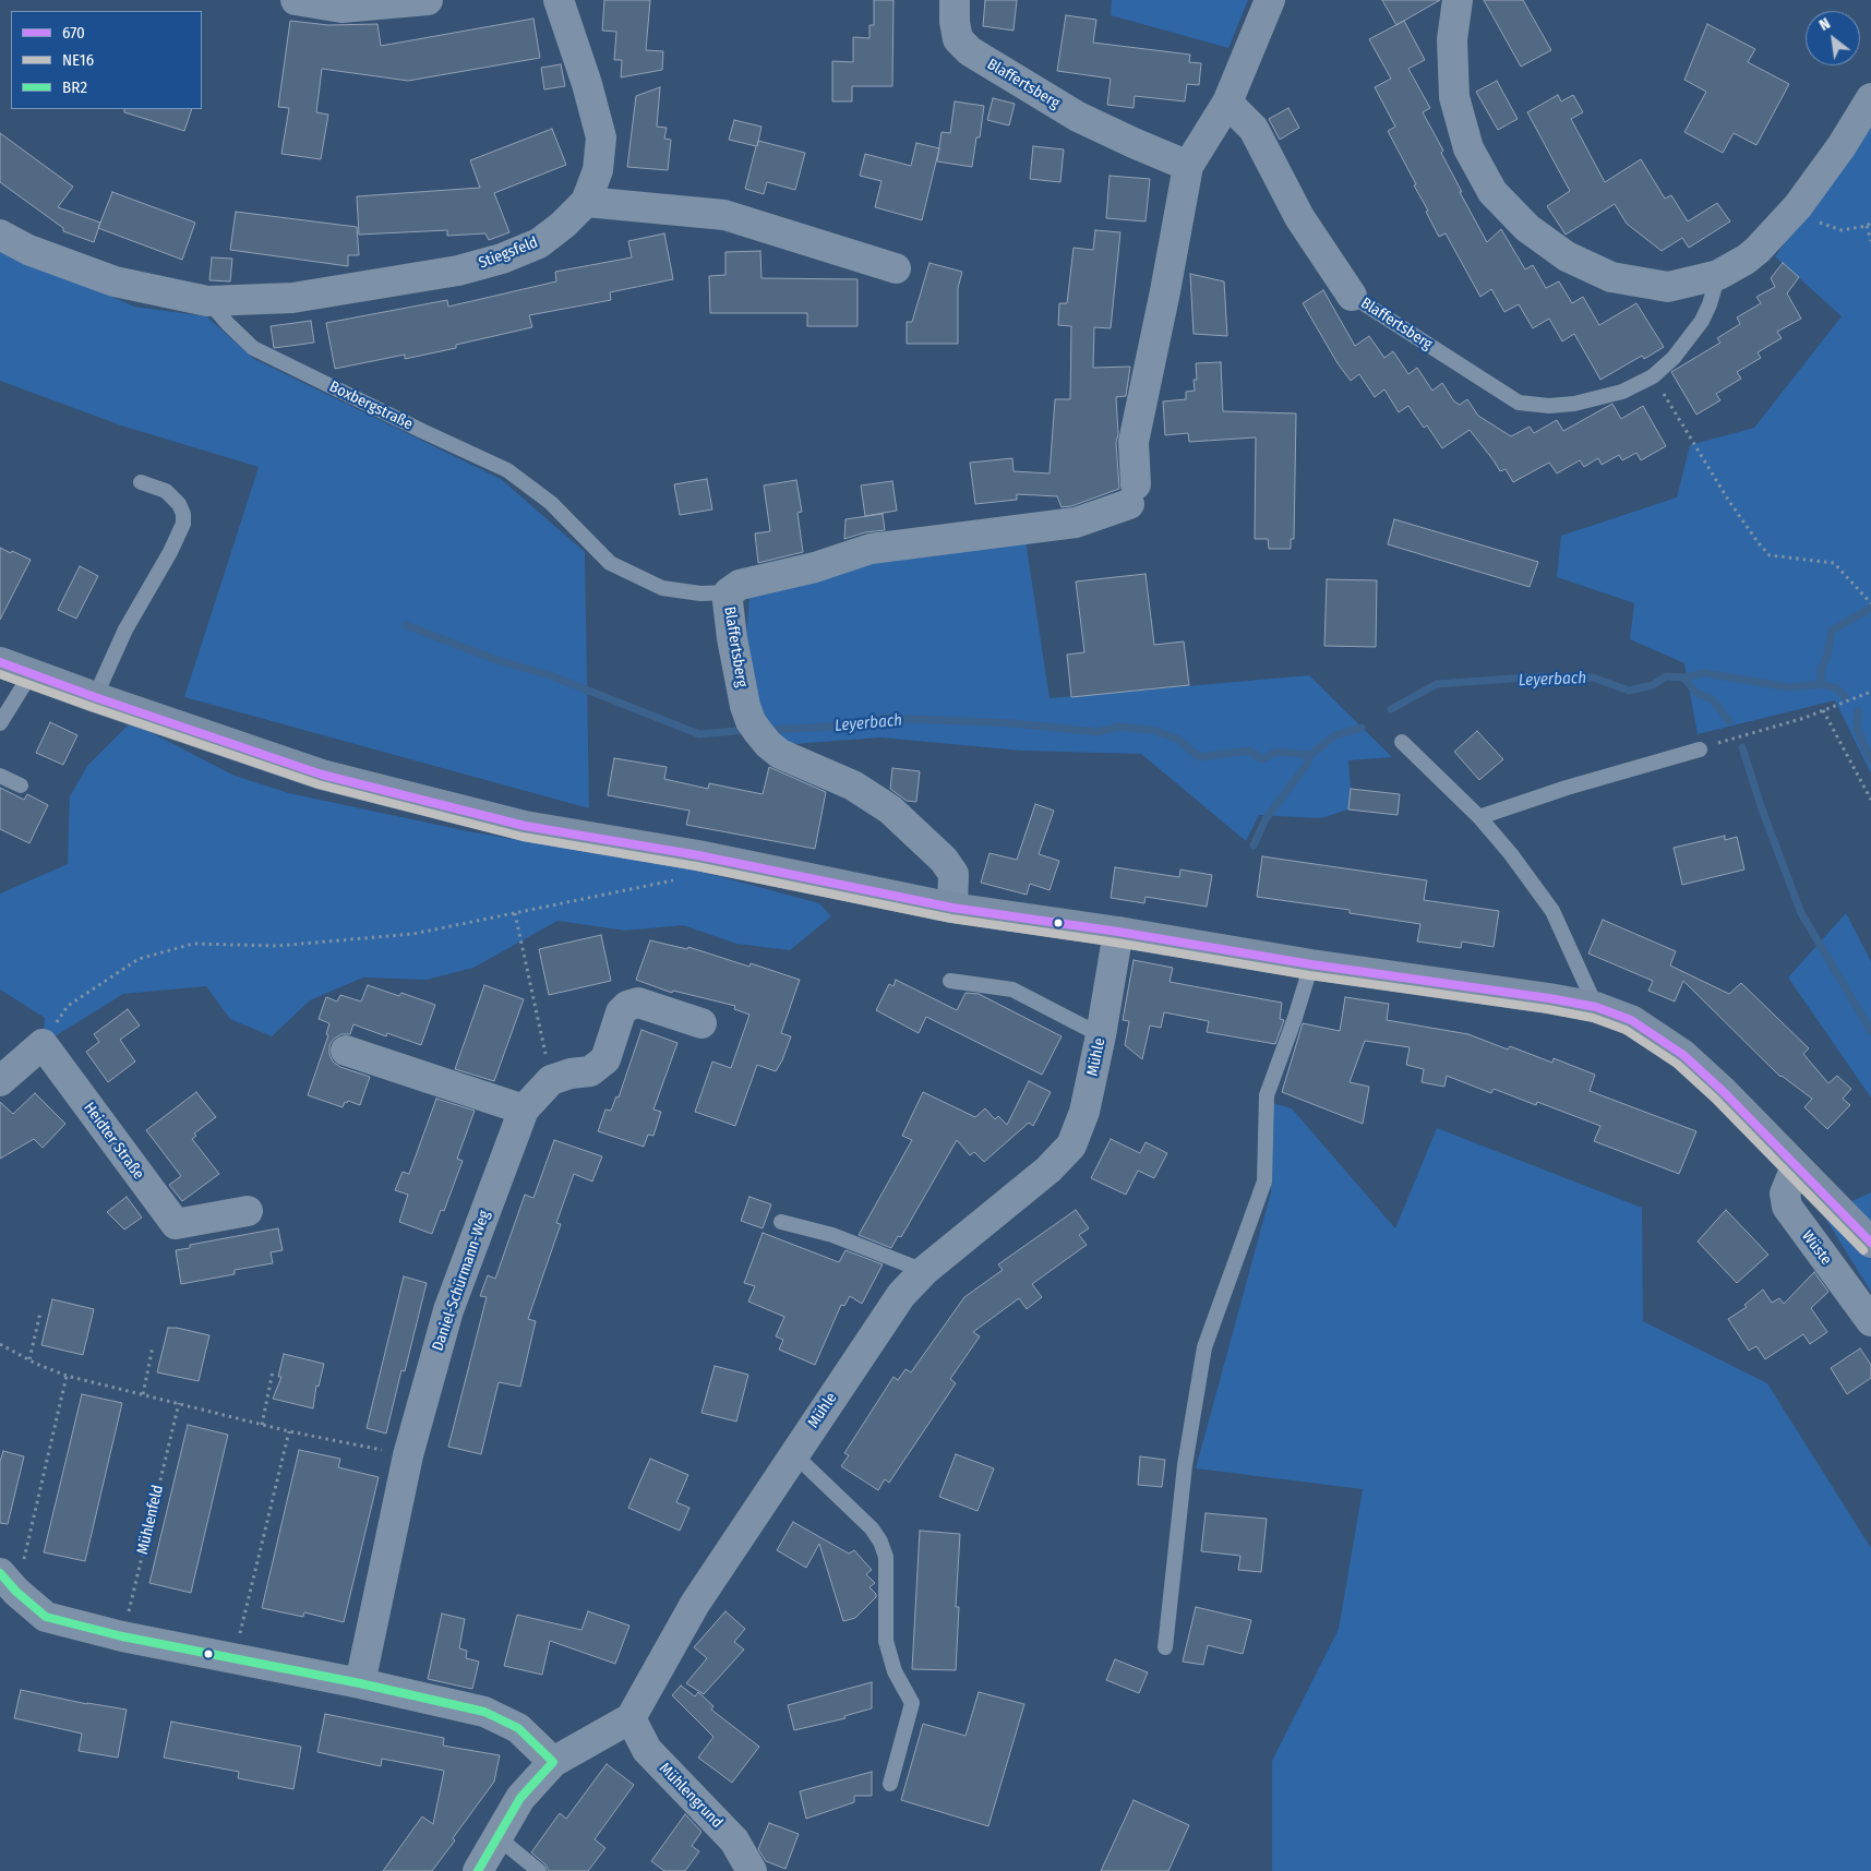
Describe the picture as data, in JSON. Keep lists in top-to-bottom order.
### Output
{
  "streets": {
    "street": [
      "Blaffertsberg",
      "Stiegsfeld",
      "Mühle",
      "Heidter Straße",
      "Wüste",
      "Daniel-Schürmann-Weg",
      "Mühlengrund"
    ],
    "lane": ["Boxbergstraße"],
    "path": ["Mühlenfeld"]
  },
  "crossings": [
    ["Blaffertsberg", "Boxbergstraße"],
    ["Stiegsfeld", "Boxbergstraße"],
    ["Mühle", "Mühlengrund"]
  ],
  "water": ["Leyerbach"],
  "lines": ["transit line 670", "transit line NE16", "transit line BR2"],
  "legend": ["670", "NE16", "BR2"],
  "north": "top left"
}
